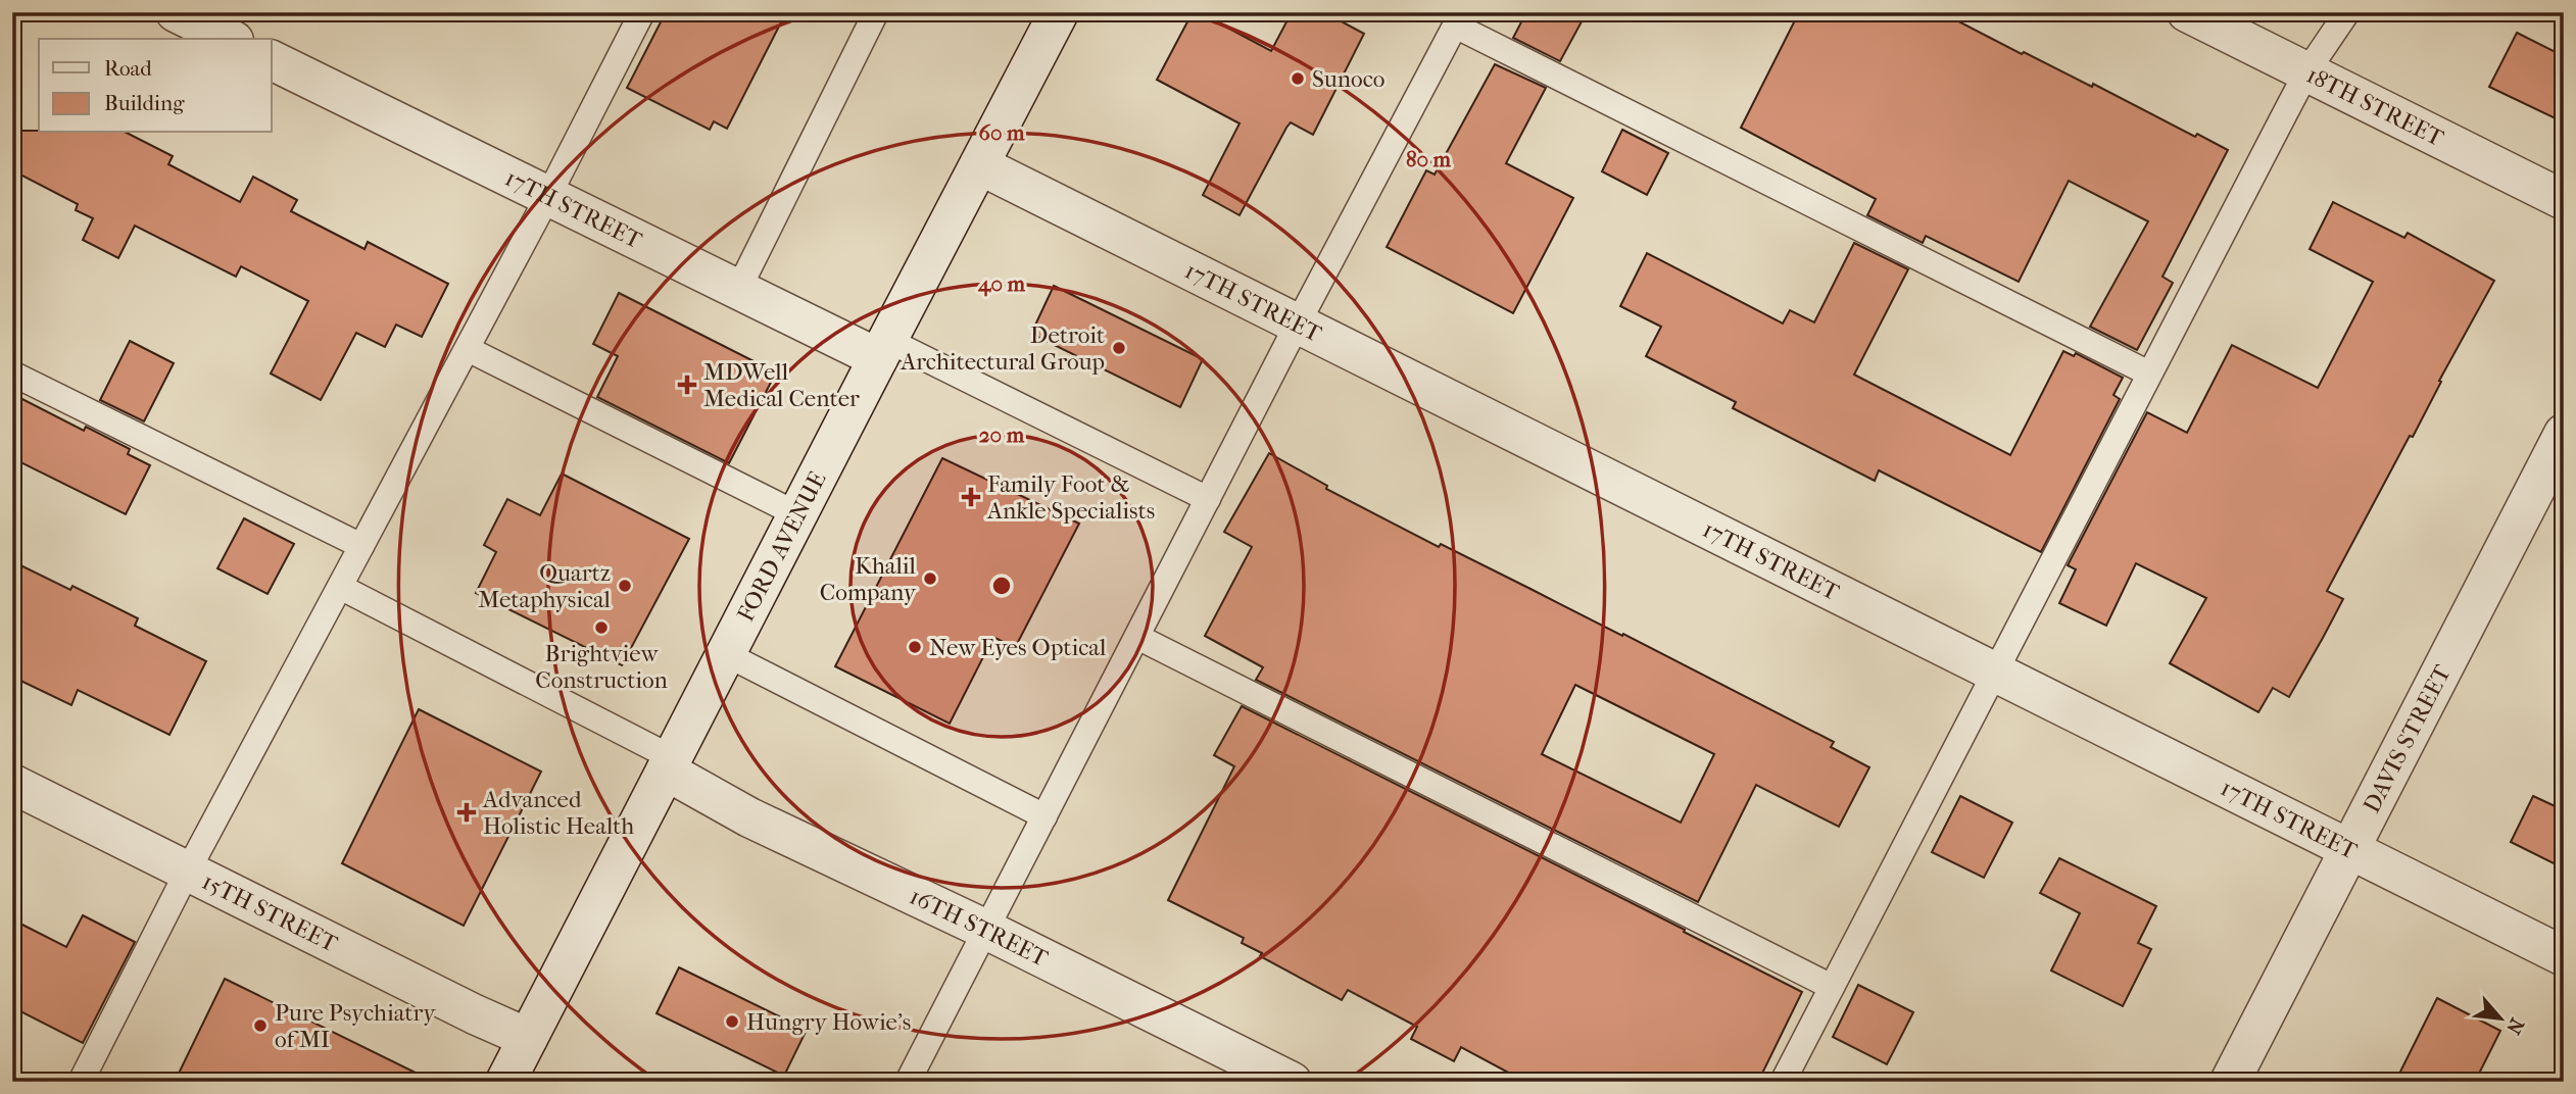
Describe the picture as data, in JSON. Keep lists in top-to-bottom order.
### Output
{
  "streets": {
    "street": [
      "18TH STREET",
      "17TH STREET",
      "FORD AVENUE",
      "DAVIS STREET",
      "15TH STREET",
      "16TH STREET"
    ]
  },
  "crossings": [
    ["17TH STREET", "FORD AVENUE"],
    ["17TH STREET", "DAVIS STREET"],
    ["FORD AVENUE", "15TH STREET"],
    ["FORD AVENUE", "16TH STREET"]
  ],
  "places": {
    "other": [
      "Sunoco",
      "Detroit Architectural Group",
      "Khalil Company",
      "Quartz Metaphysical",
      "Brightview Construction",
      "New Eyes Optical",
      "Hungry Howie's",
      "Pure Psychiatry of MI"
    ],
    "health": ["MDWell Medical Center", "Family Foot & Ankle Specialists", "Advanced Holistic Health"]
  },
  "legend": ["Road", "Building"],
  "north": "bottom right",
  "rings": [
    "60 m",
    "80 m",
    "40 m",
    "20 m"
  ]
}
